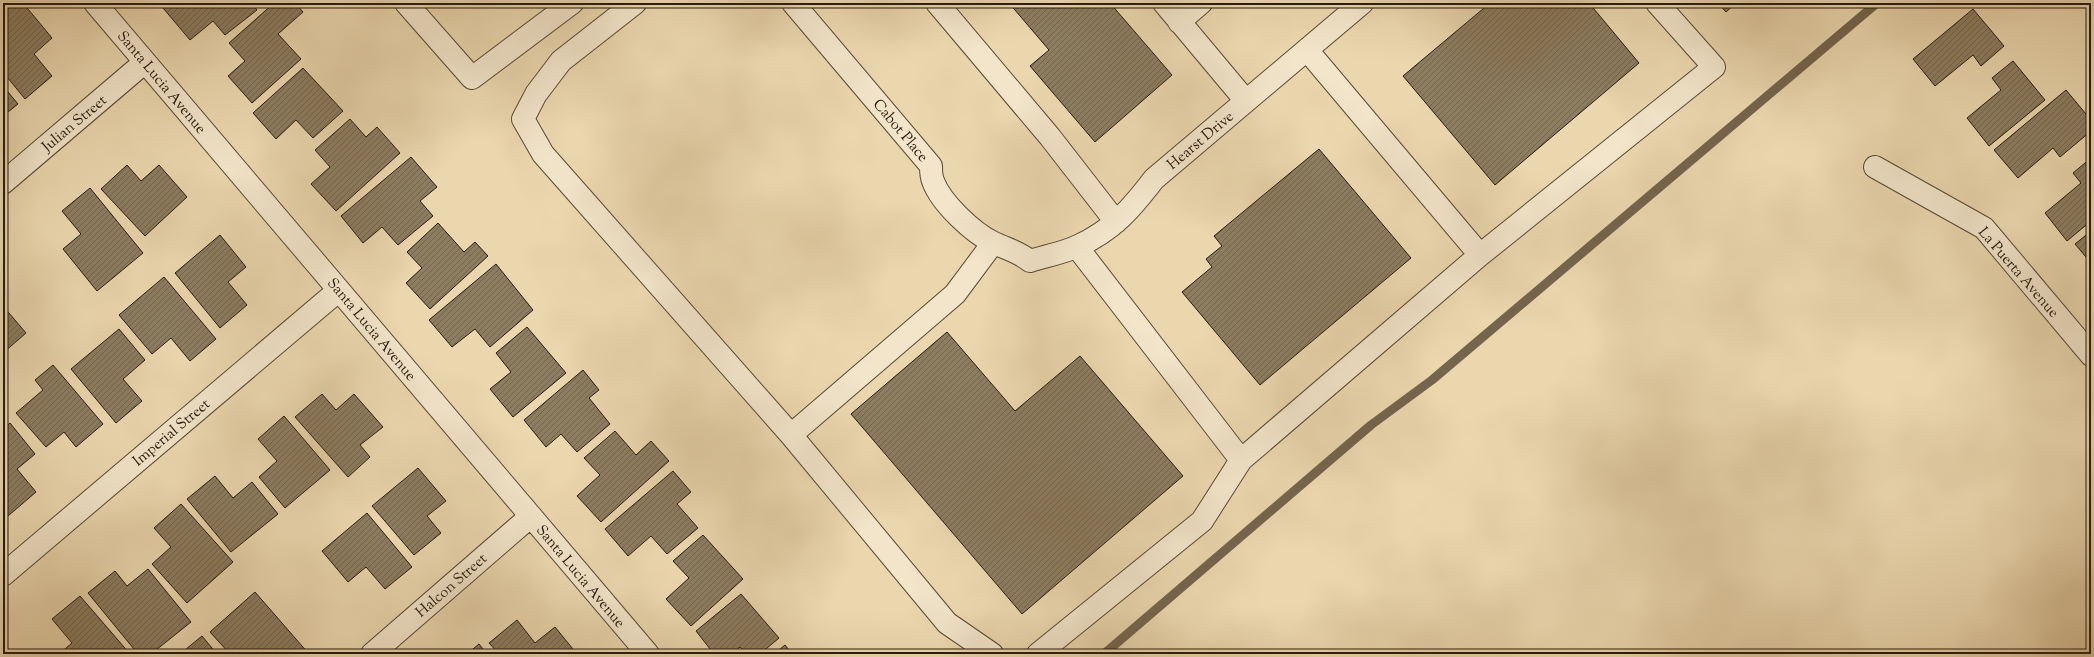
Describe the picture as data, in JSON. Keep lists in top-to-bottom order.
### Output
{
  "streets": {
    "street": [
      "Santa Lucia Avenue",
      "Julian Street",
      "Cabot Place",
      "Hearst Drive",
      "La Puerta Avenue",
      "Imperial Street",
      "Halcon Street"
    ]
  },
  "crossings": [
    ["Santa Lucia Avenue", "Julian Street"],
    ["Santa Lucia Avenue", "Imperial Street"],
    ["Santa Lucia Avenue", "Halcon Street"],
    ["Cabot Place", "Hearst Drive"]
  ]
}
